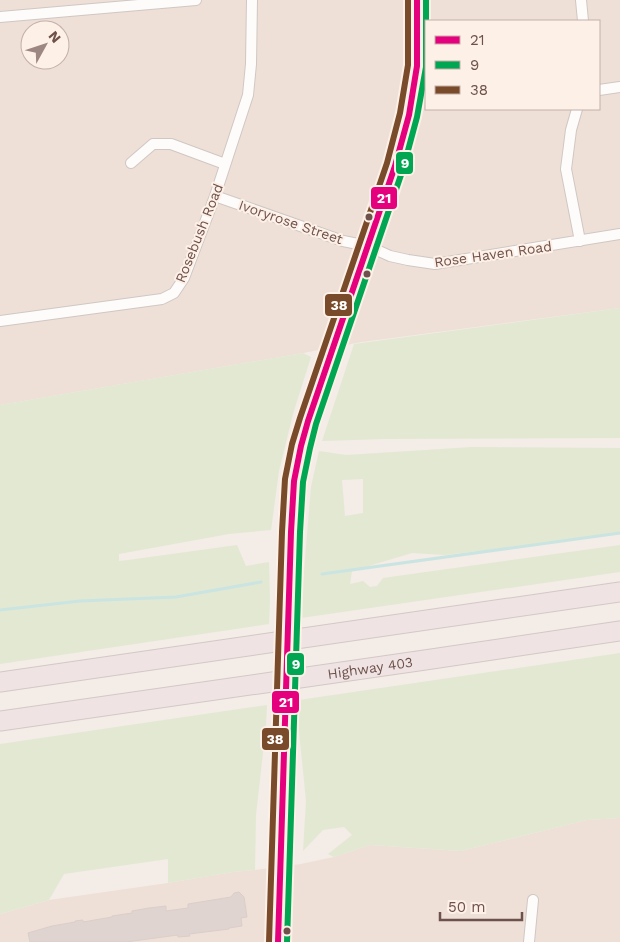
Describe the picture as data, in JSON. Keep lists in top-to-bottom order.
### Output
{
  "streets": {
    "highway": ["Highway 403"],
    "street": ["Ivoryrose Street", "Rosebush Road", "Rose Haven Road"]
  },
  "crossings": [
    ["Ivoryrose Street", "Rosebush Road"],
    ["Ivoryrose Street", "Rose Haven Road"]
  ],
  "lines": ["transit line 21", "transit line 9", "transit line 38"],
  "legend": ["21", "9", "38"],
  "scale_bar": "50 m",
  "north": "top right"
}
